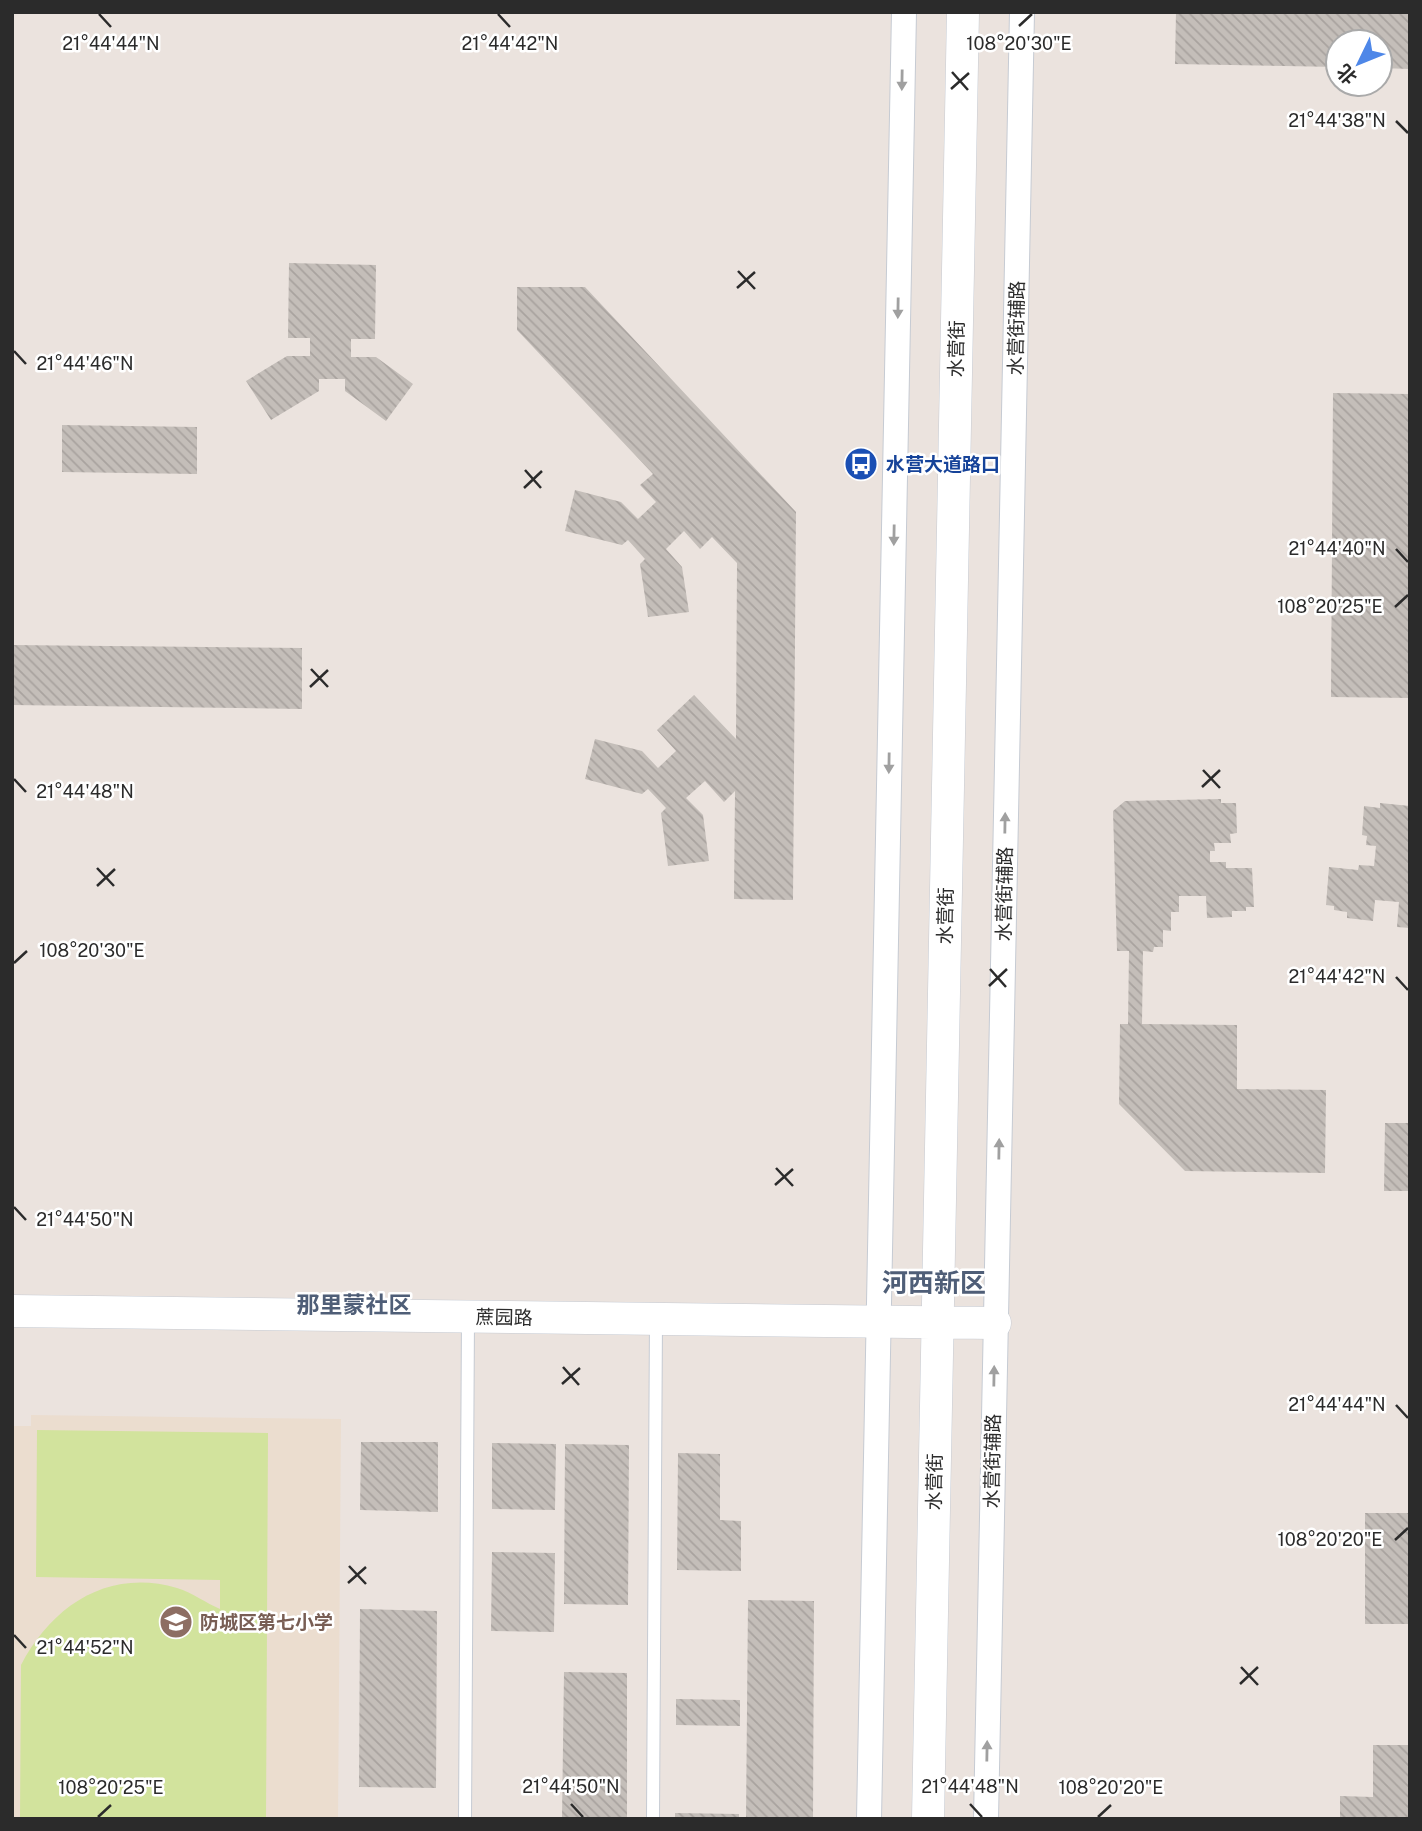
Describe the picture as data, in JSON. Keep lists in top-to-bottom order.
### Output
{
  "streets": {
    "street": ["水营街辅路", "水营街", "蔗园路"]
  },
  "crossings": [
    ["水营街辅路", "蔗园路"],
    ["水营街", "蔗园路"]
  ],
  "districts": ["河西新区", "那里蒙社区"],
  "places": {
    "bus stop": ["水营大道路口"],
    "school or university": ["防城区第七小学"]
  },
  "north": "bottom left",
  "coordinates": [
    "108°20'30\"E",
    "21°44'44\"N",
    "21°44'42\"N",
    "21°44'38\"N",
    "21°44'46\"N",
    "21°44'40\"N",
    "108°20'25\"E",
    "21°44'48\"N",
    "21°44'50\"N",
    "108°20'20\"E",
    "21°44'52\"N"
  ]
}
